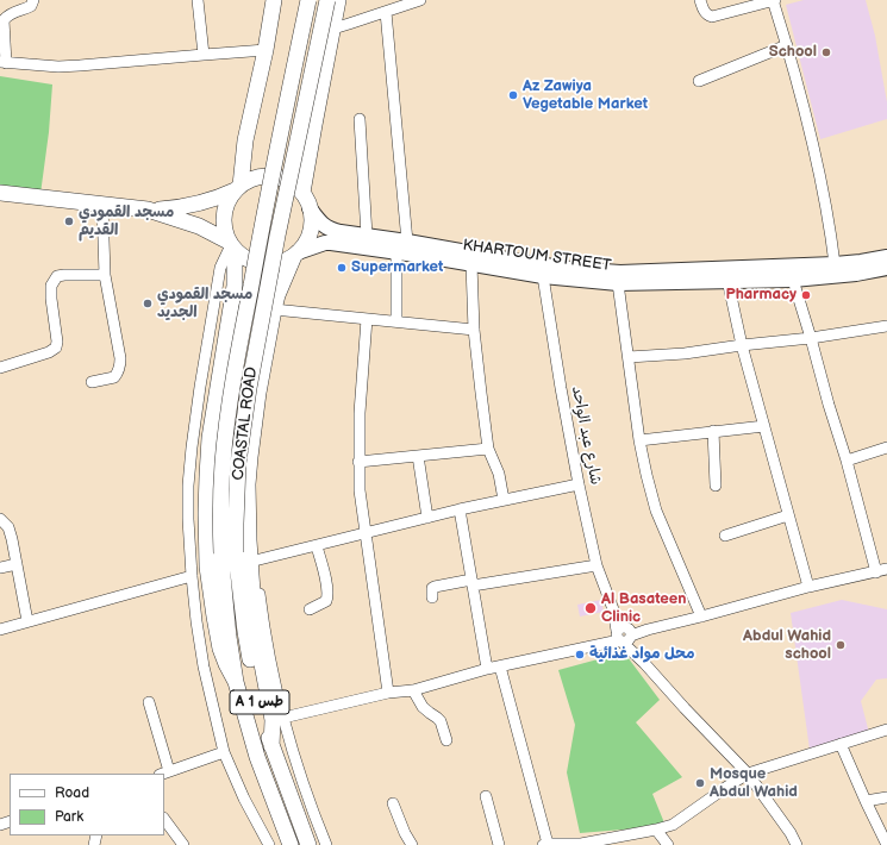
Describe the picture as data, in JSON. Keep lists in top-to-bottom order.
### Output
{
  "streets": {
    "highway": ["COASTAL ROAD", "A 1 طس"],
    "main road": ["KHARTOUM STREET"],
    "street": ["شارع عبد الواحد"]
  },
  "crossings": [
    ["KHARTOUM STREET", "شارع عبد الواحد"]
  ],
  "places": [
    "School",
    "Az Zawiya Vegetable Market",
    "مسجد القمودي القديم",
    "Supermarket",
    "Pharmacy",
    "مسجد القمودي الجديد",
    "Al Basateen Clinic",
    "Abdul Wahid school",
    "محل مواد غذائية",
    "Mosque Abdul Wahid"
  ],
  "legend": ["Road", "Park"]
}
